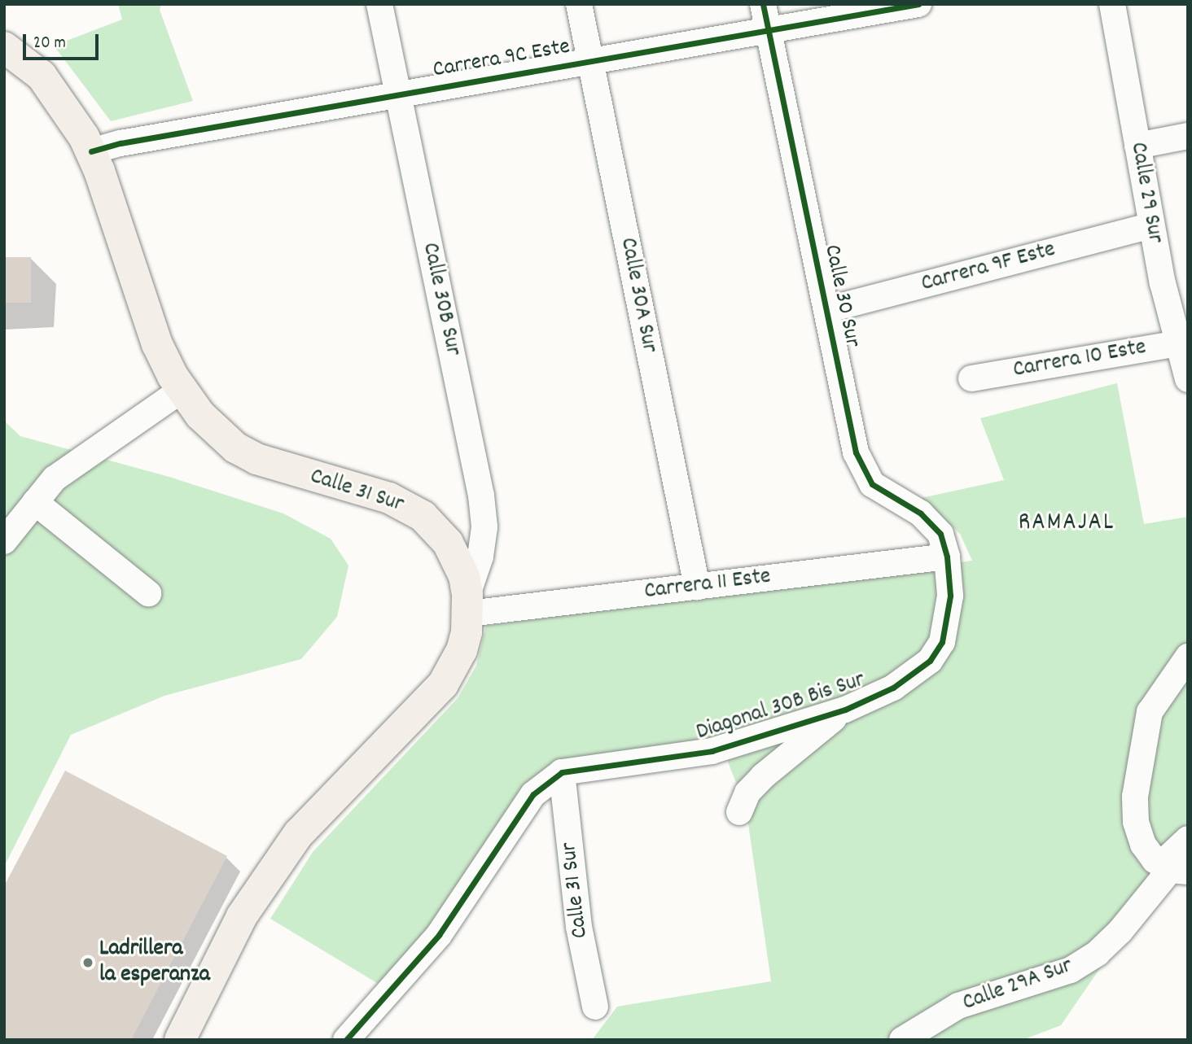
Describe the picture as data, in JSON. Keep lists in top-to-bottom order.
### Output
{
  "streets": {
    "main road": ["Calle 31 Sur"],
    "street": [
      "Carrera 9C Este",
      "Calle 29 Sur",
      "Carrera 9F Este",
      "Calle 30A Sur",
      "Calle 30 Sur",
      "Calle 30B Sur",
      "Carrera 10 Este",
      "Carrera 11 Este",
      "Diagonal 30B Bis Sur",
      "Calle 29A Sur"
    ]
  },
  "crossings": [
    ["Carrera 9C Este", "Calle 30A Sur"],
    ["Carrera 9C Este", "Calle 30 Sur"],
    ["Carrera 9C Este", "Calle 30B Sur"],
    ["Carrera 9C Este", "Calle 31 Sur"],
    ["Calle 29 Sur", "Carrera 9F Este"],
    ["Calle 29 Sur", "Carrera 10 Este"],
    ["Carrera 9F Este", "Calle 30 Sur"],
    ["Calle 30A Sur", "Carrera 11 Este"],
    ["Calle 30 Sur", "Carrera 11 Este"],
    ["Calle 30 Sur", "Diagonal 30B Bis Sur"],
    ["Calle 30B Sur", "Calle 31 Sur"],
    ["Calle 30B Sur", "Carrera 11 Este"],
    ["Calle 31 Sur", "Carrera 11 Este"],
    ["Calle 31 Sur", "Diagonal 30B Bis Sur"],
    ["Carrera 11 Este", "Diagonal 30B Bis Sur"]
  ],
  "districts": ["RAMAJAL"],
  "places": ["Ladrillera la esperanza"],
  "scale_bar": "20 m"
}
